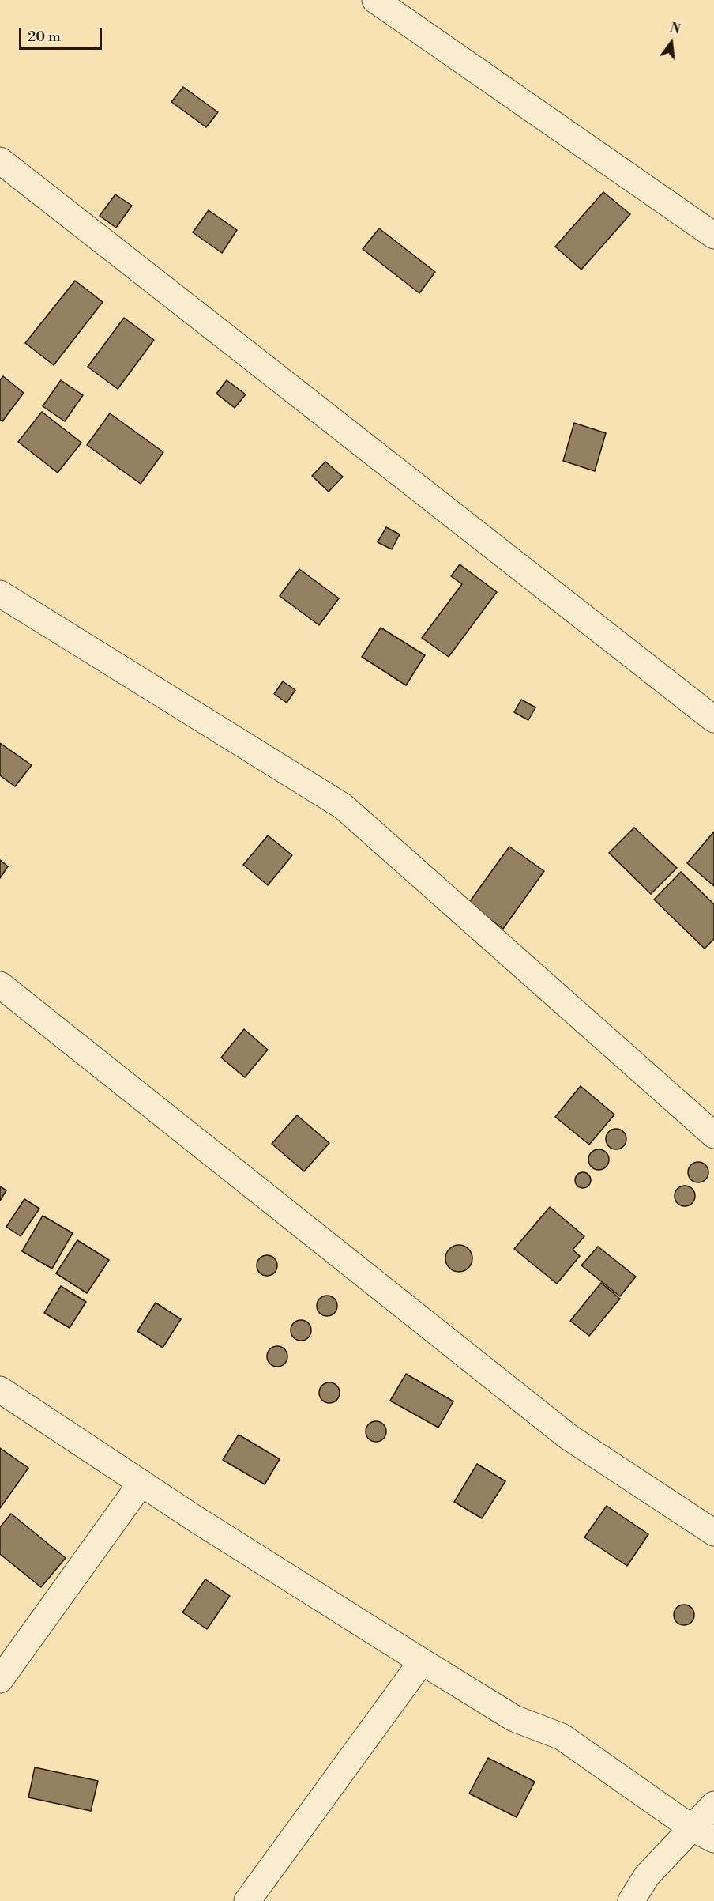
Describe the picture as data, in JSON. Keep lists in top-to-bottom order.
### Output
{
  "scale_bar": "20 m",
  "north": "top"
}
